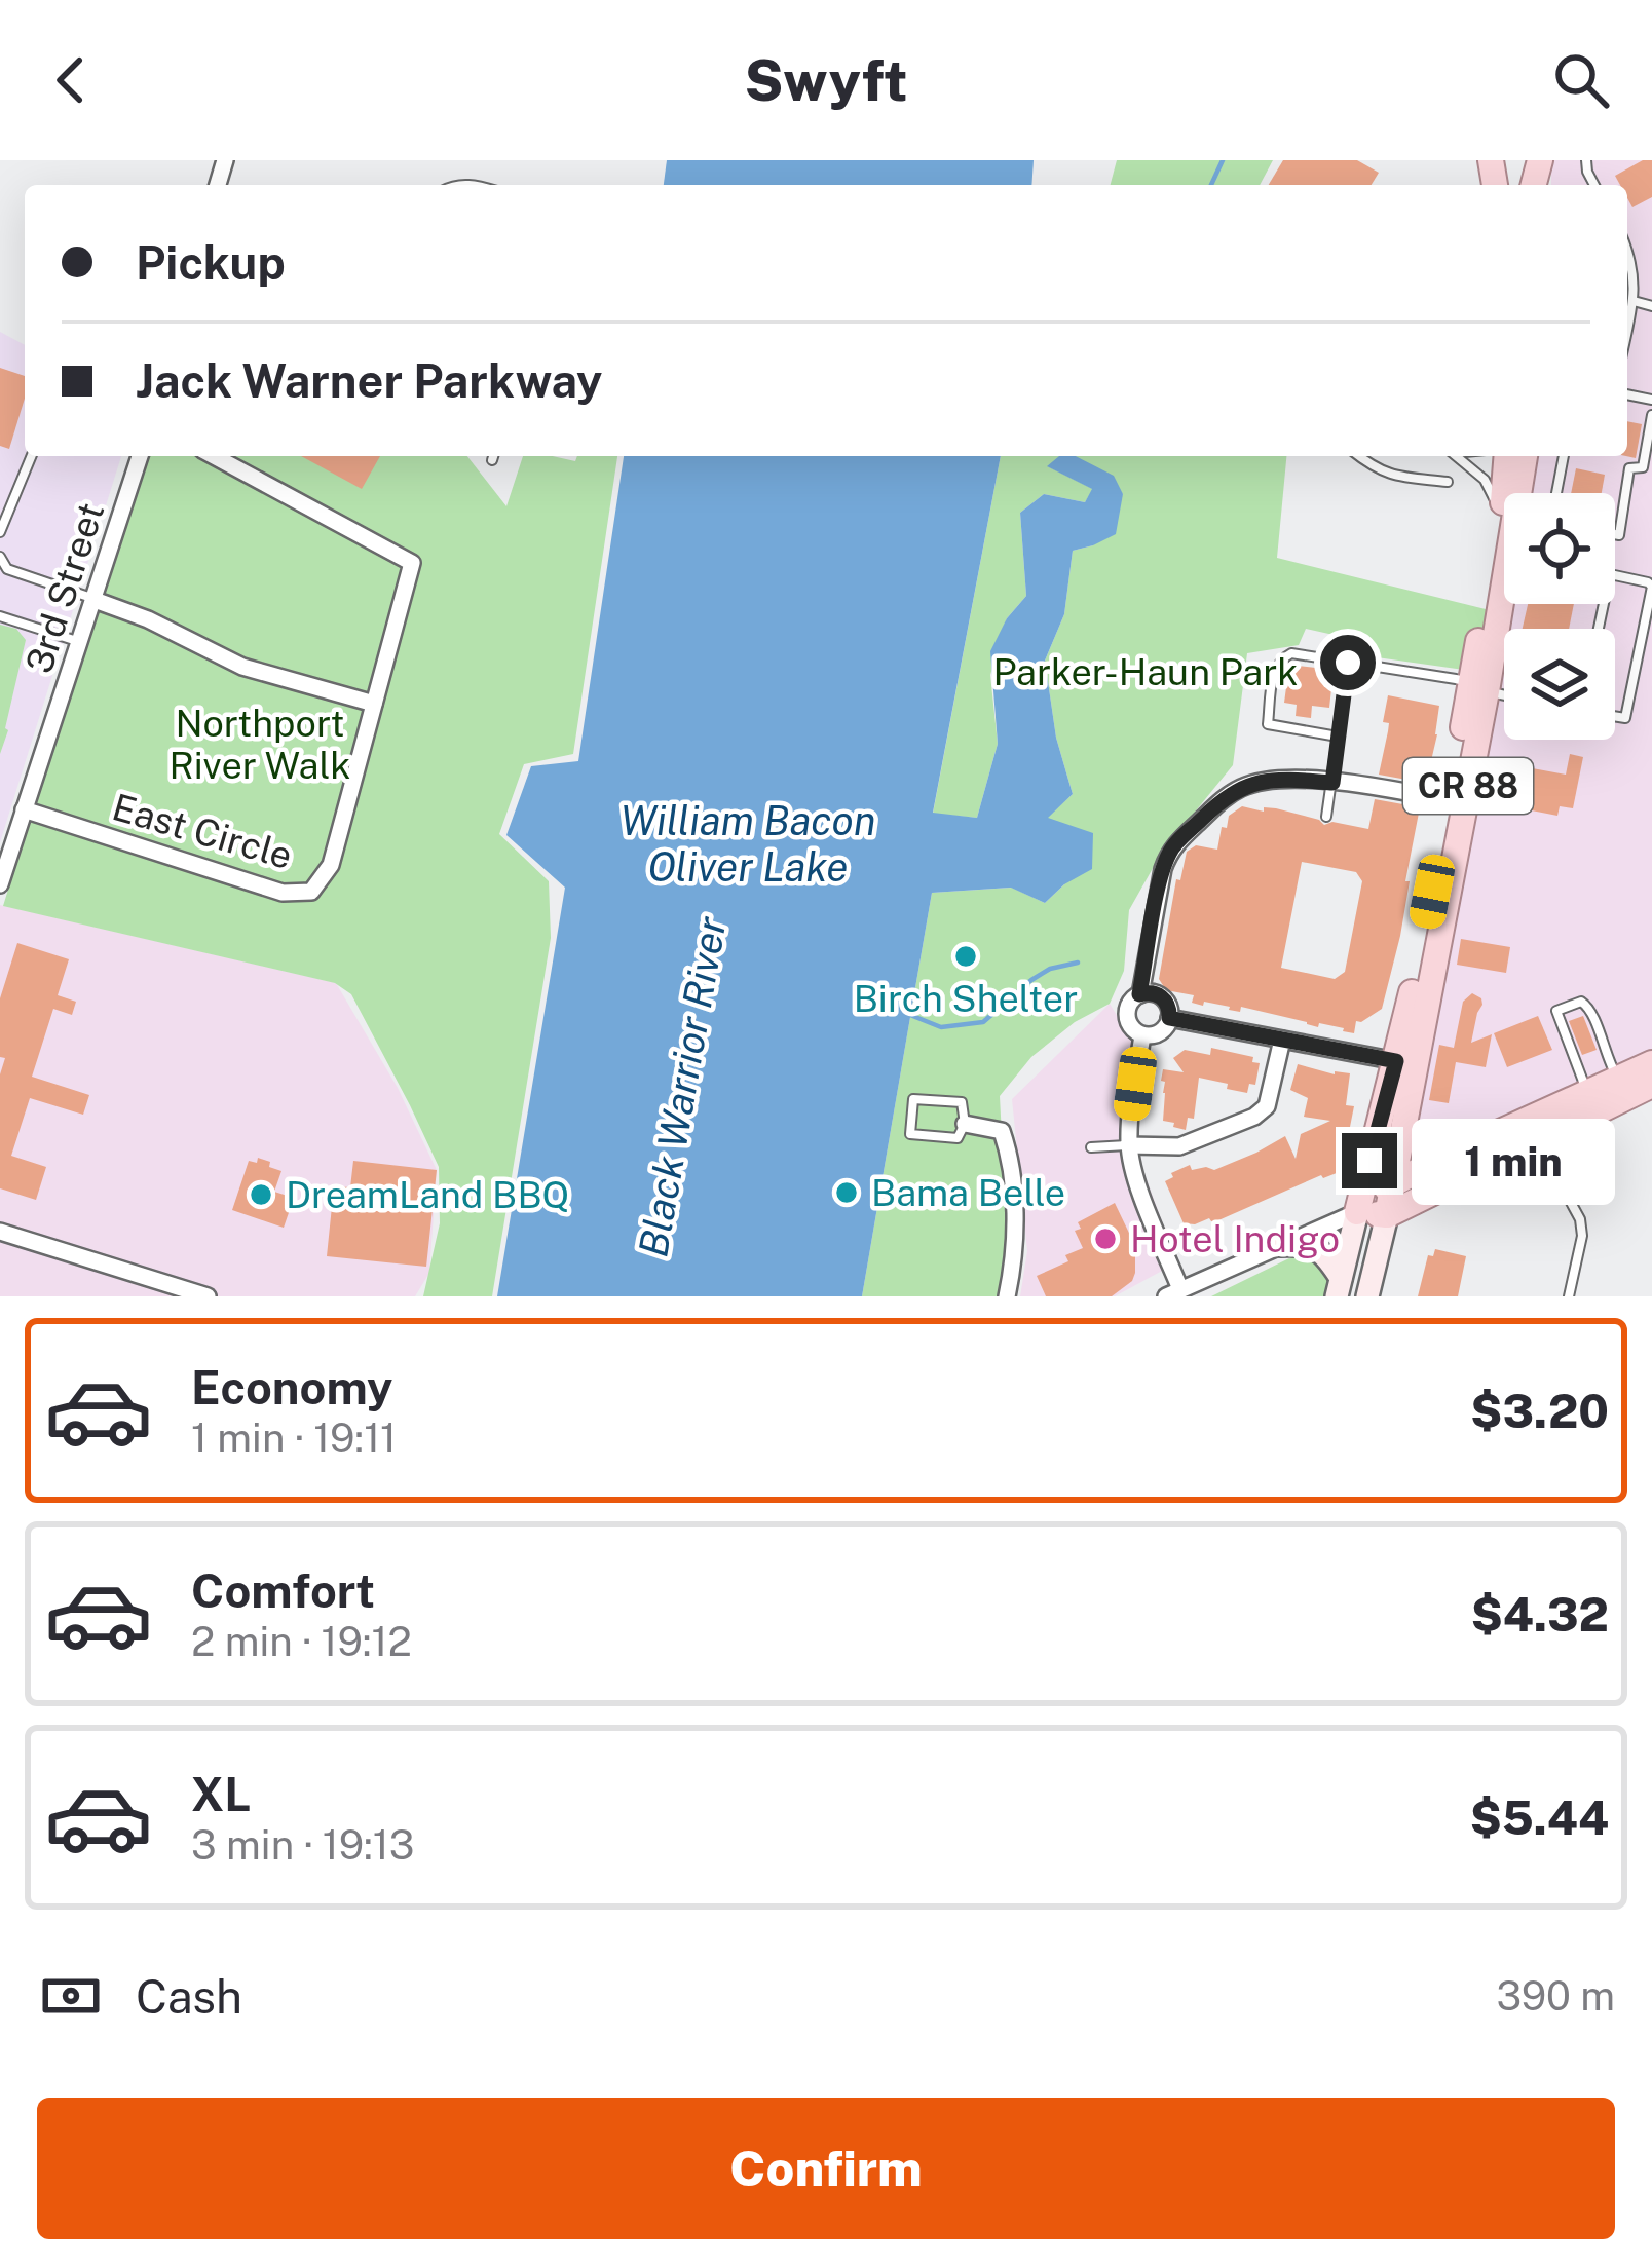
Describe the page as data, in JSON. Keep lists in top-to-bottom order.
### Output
{
  "streets": {
    "main road": ["CR 88"],
    "street": ["3rd Street", "East Circle"]
  },
  "crossings": [
    ["3rd Street", "East Circle"]
  ],
  "water": ["William Bacon Oliver Lake", "Black Warrior River"],
  "parks": ["Parker-Haun Park", "Northport River Walk"],
  "places": [
    "Birch Shelter",
    "Bama Belle",
    "DreamLand BBQ",
    "Hotel Indigo"
  ],
  "page": {
    "header": "Swyft",
    "banner": ["Pickup", "Jack Warner Parkway"],
    "bubble": "1 min",
    "list": [
      {
        "name": "Economy",
        "note": "1 min · 19:11",
        "value": "$3.20"
      },
      {
        "name": "Comfort",
        "note": "2 min · 19:12",
        "value": "$4.32"
      },
      {
        "name": "XL",
        "note": "3 min · 19:13",
        "value": "$5.44"
      }
    ],
    "pay": ["Cash", "390 m"],
    "buttons": "Confirm"
  }
}
